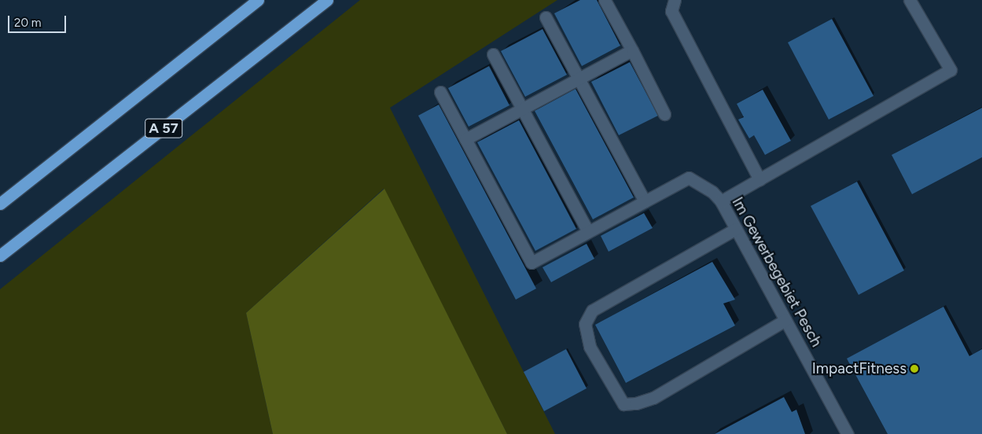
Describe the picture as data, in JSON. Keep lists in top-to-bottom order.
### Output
{
  "streets": {
    "highway": ["A 57"],
    "street": ["Im Gewerbegebiet Pesch"]
  },
  "places": ["ImpactFitness"],
  "scale_bar": "20 m"
}
